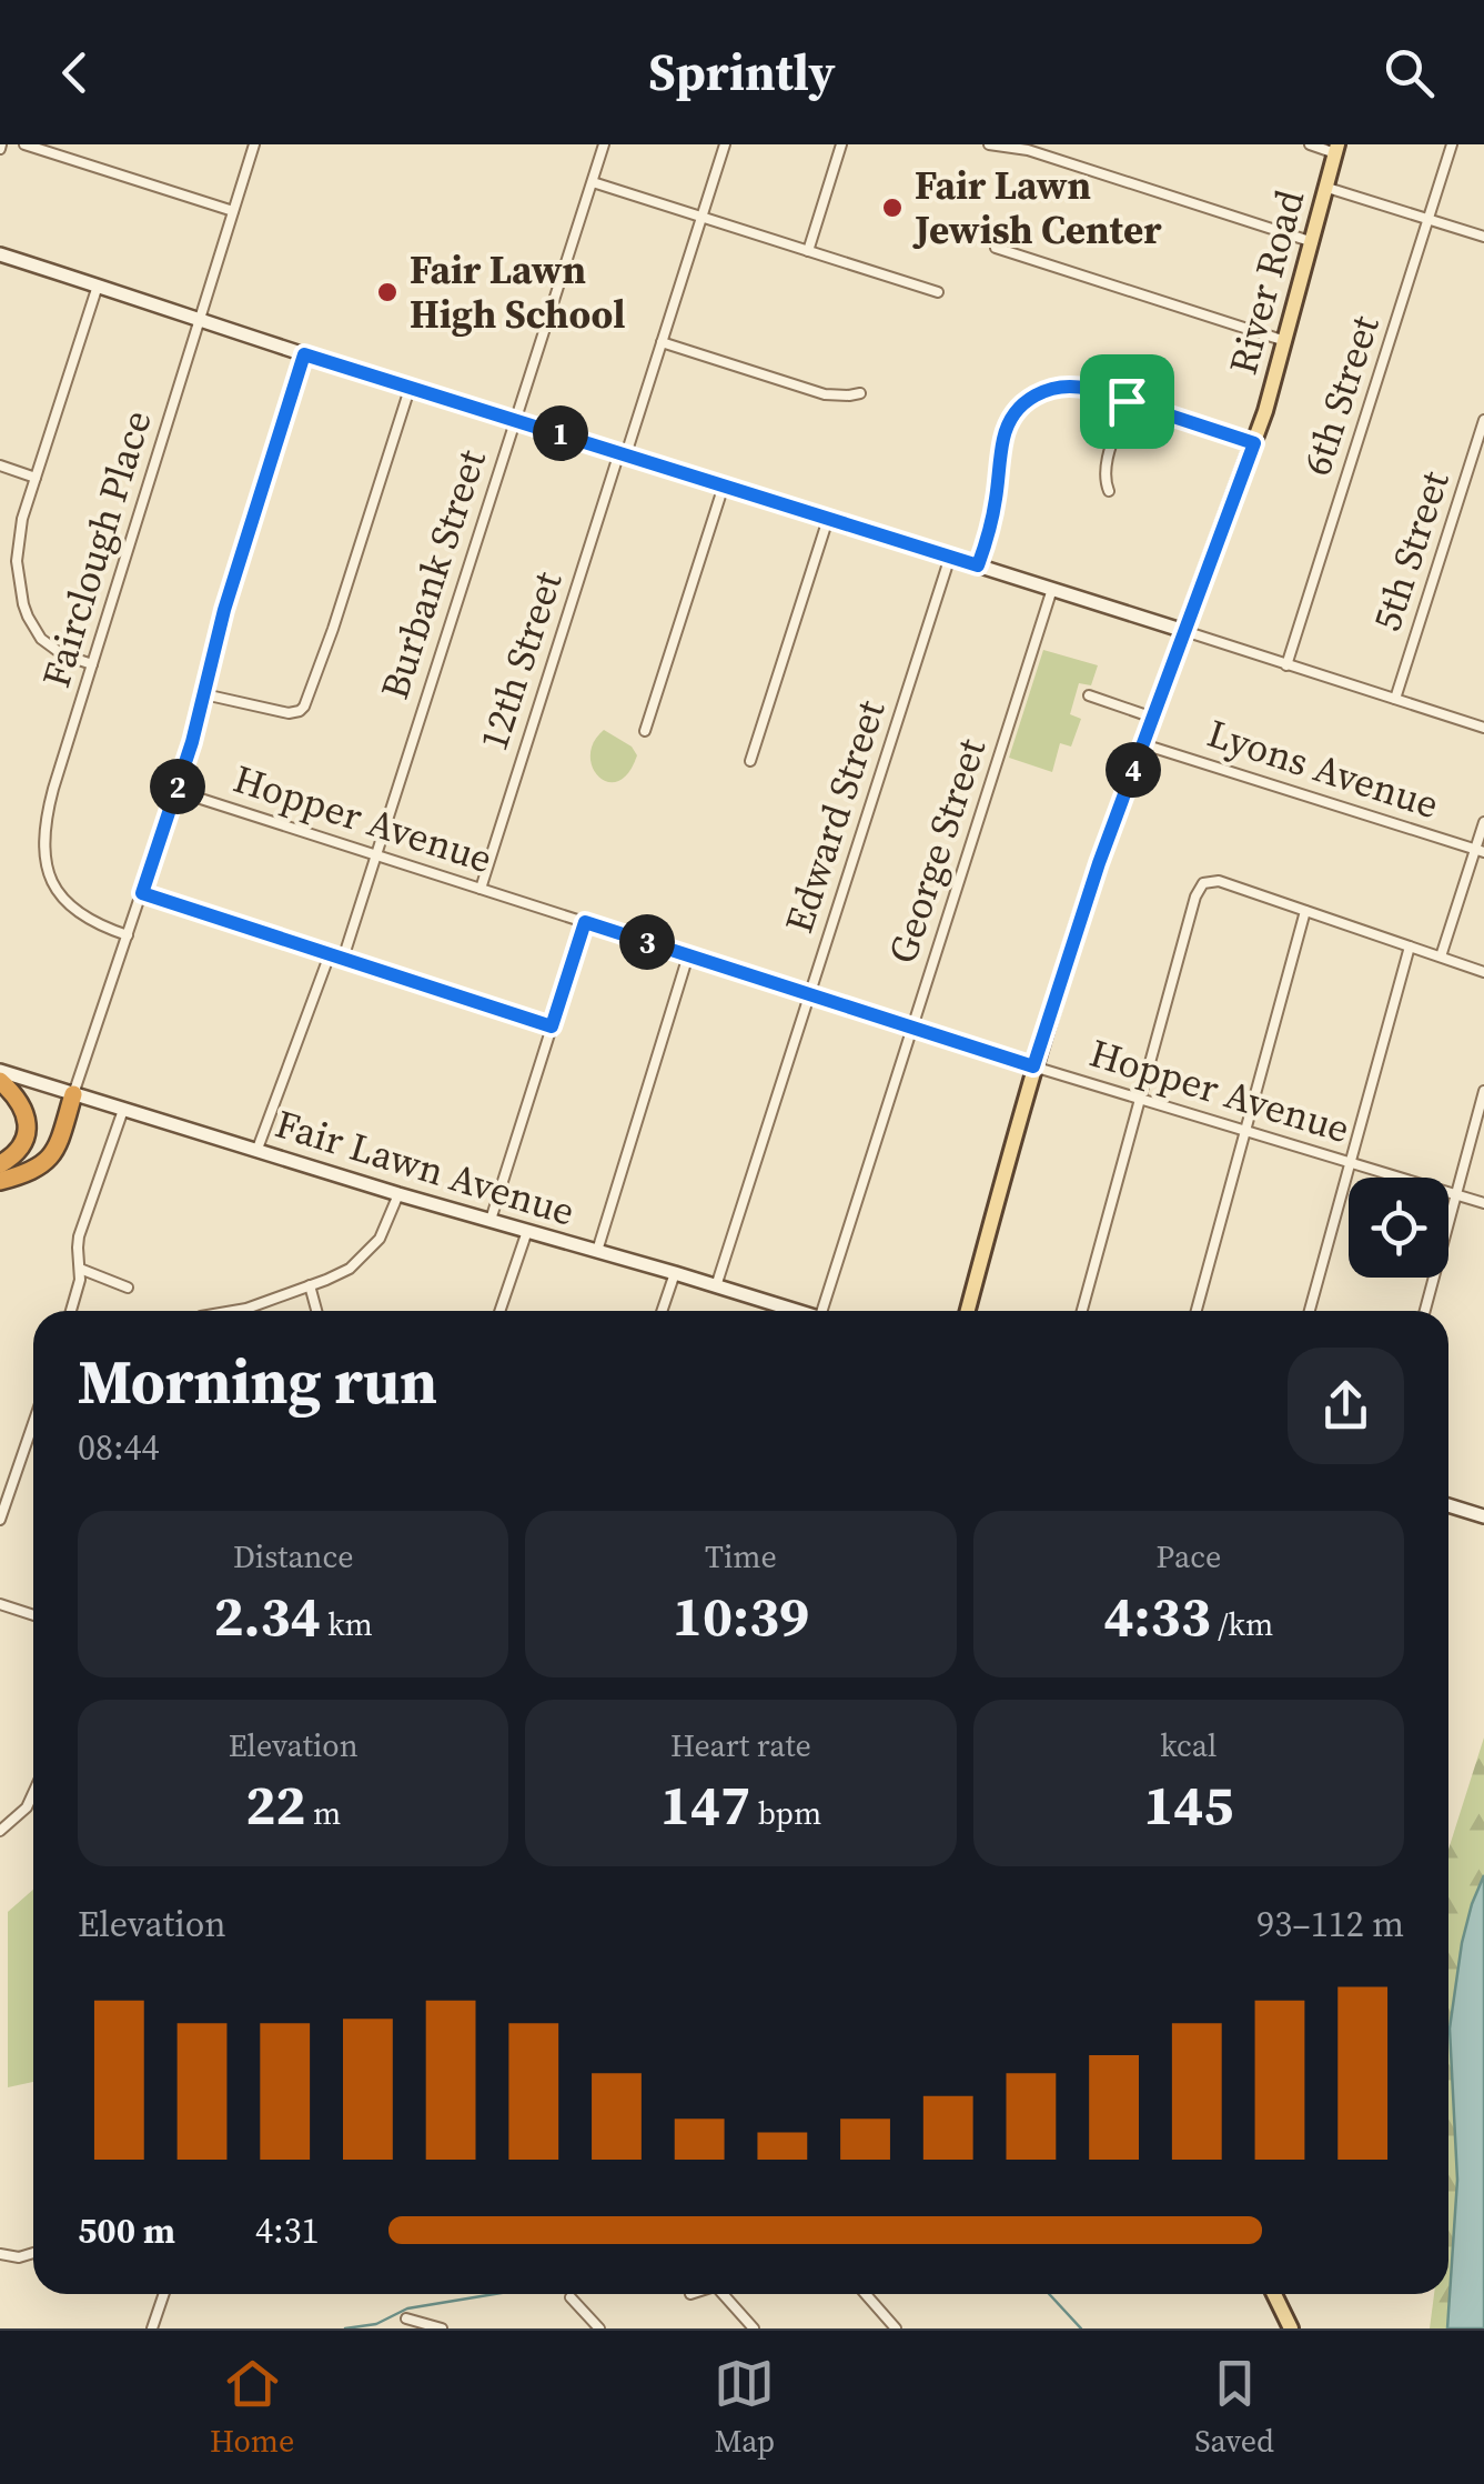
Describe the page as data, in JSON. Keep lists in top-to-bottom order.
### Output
{
  "streets": {
    "main road": ["River Road"],
    "street": [
      "6th Street",
      "Fairclough Place",
      "5th Street",
      "Burbank Street",
      "12th Street",
      "Lyons Avenue",
      "Edward Street",
      "Hopper Avenue",
      "George Street",
      "Fair Lawn Avenue"
    ]
  },
  "crossings": [
    ["River Road", "Lyons Avenue"],
    ["River Road", "Hopper Avenue"],
    ["Burbank Street", "Hopper Avenue"],
    ["12th Street", "Hopper Avenue"],
    ["Edward Street", "Hopper Avenue"],
    ["Edward Street", "Fair Lawn Avenue"],
    ["Hopper Avenue", "George Street"]
  ],
  "places": ["Fair Lawn Jewish Center", "Fair Lawn High School"],
  "page": {
    "header": "Sprintly",
    "pins": [
      "1",
      "4",
      "2",
      "3"
    ],
    "heading": ["Morning run", "08:44"],
    "stats": [
      ["Distance", "2.34 km"],
      ["Time", "10:39"],
      ["Pace", "4:33 /km"],
      ["Elevation", "22 m"],
      ["Heart rate", "147 bpm"],
      ["kcal", "145"]
    ],
    "chart": ["Elevation", "93–112 m"],
    "list": [
      {
        "name": "500 m",
        "note": "4:31"
      }
    ],
    "tabs": ["Home", "Map", "Saved"]
  }
}
